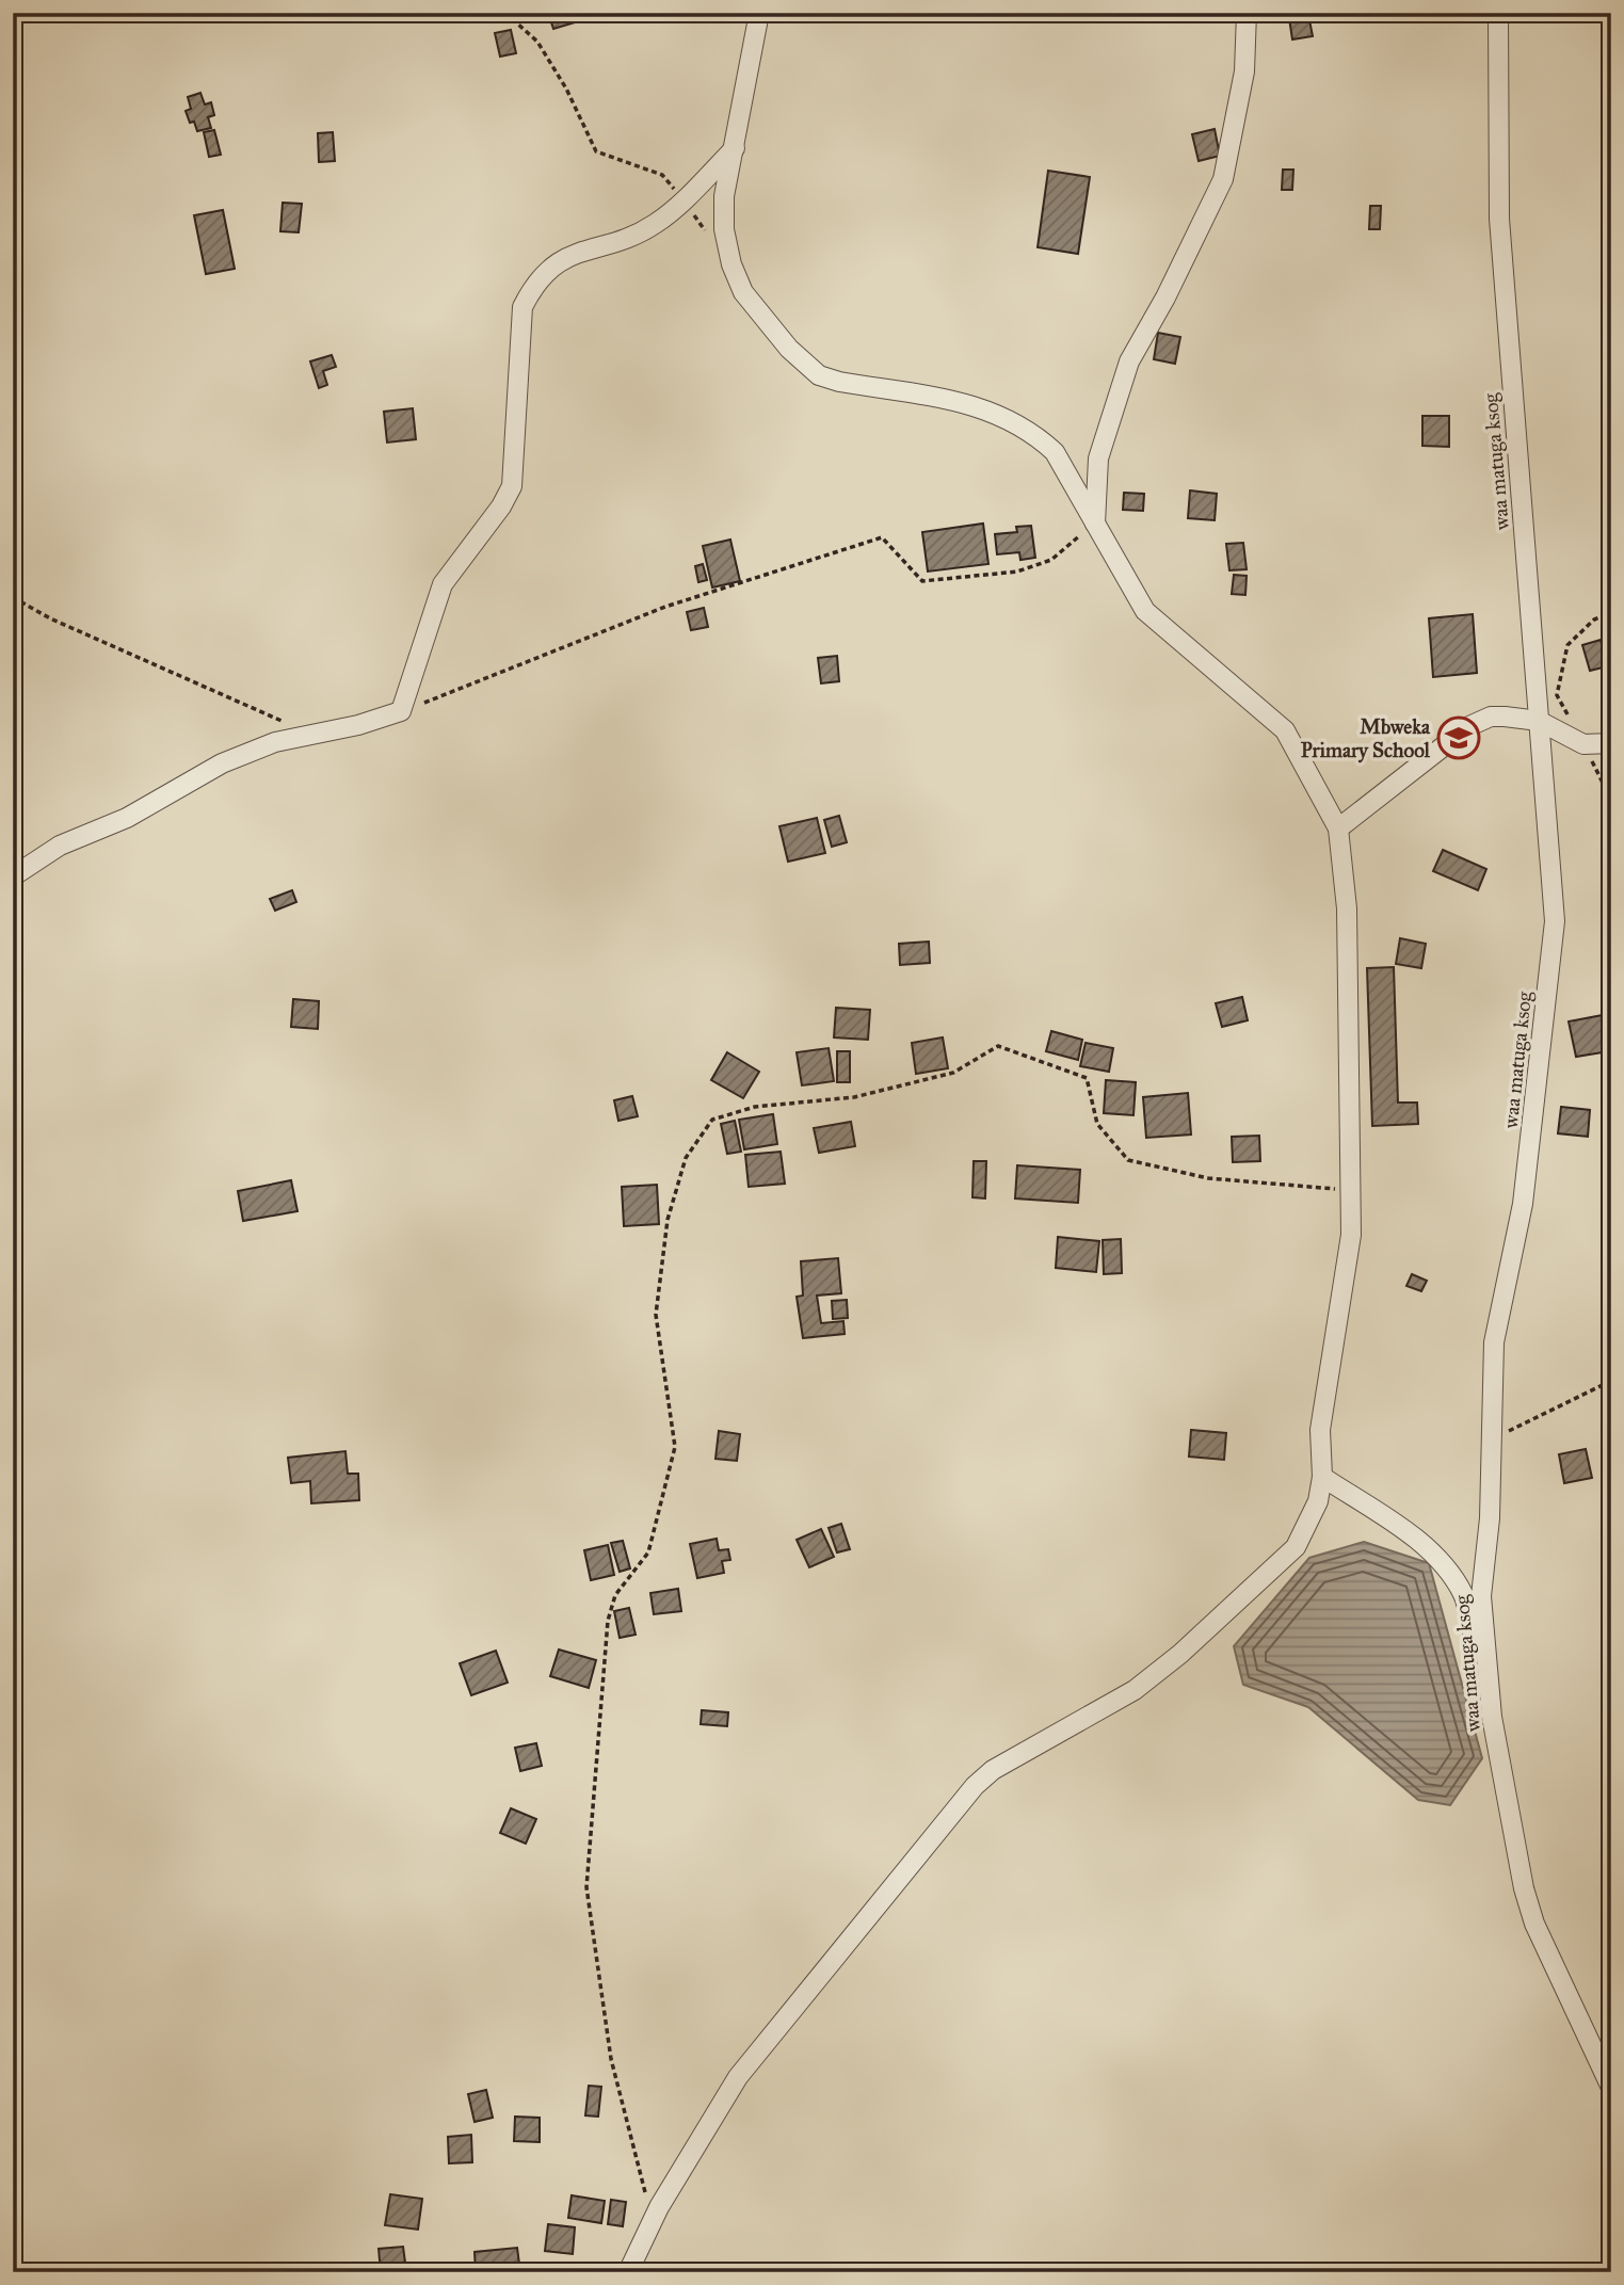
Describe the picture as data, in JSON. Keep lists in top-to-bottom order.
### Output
{
  "streets": {
    "street": ["waa matuga ksog"]
  },
  "places": {
    "school or university": ["Mbweka Primary School"]
  }
}
